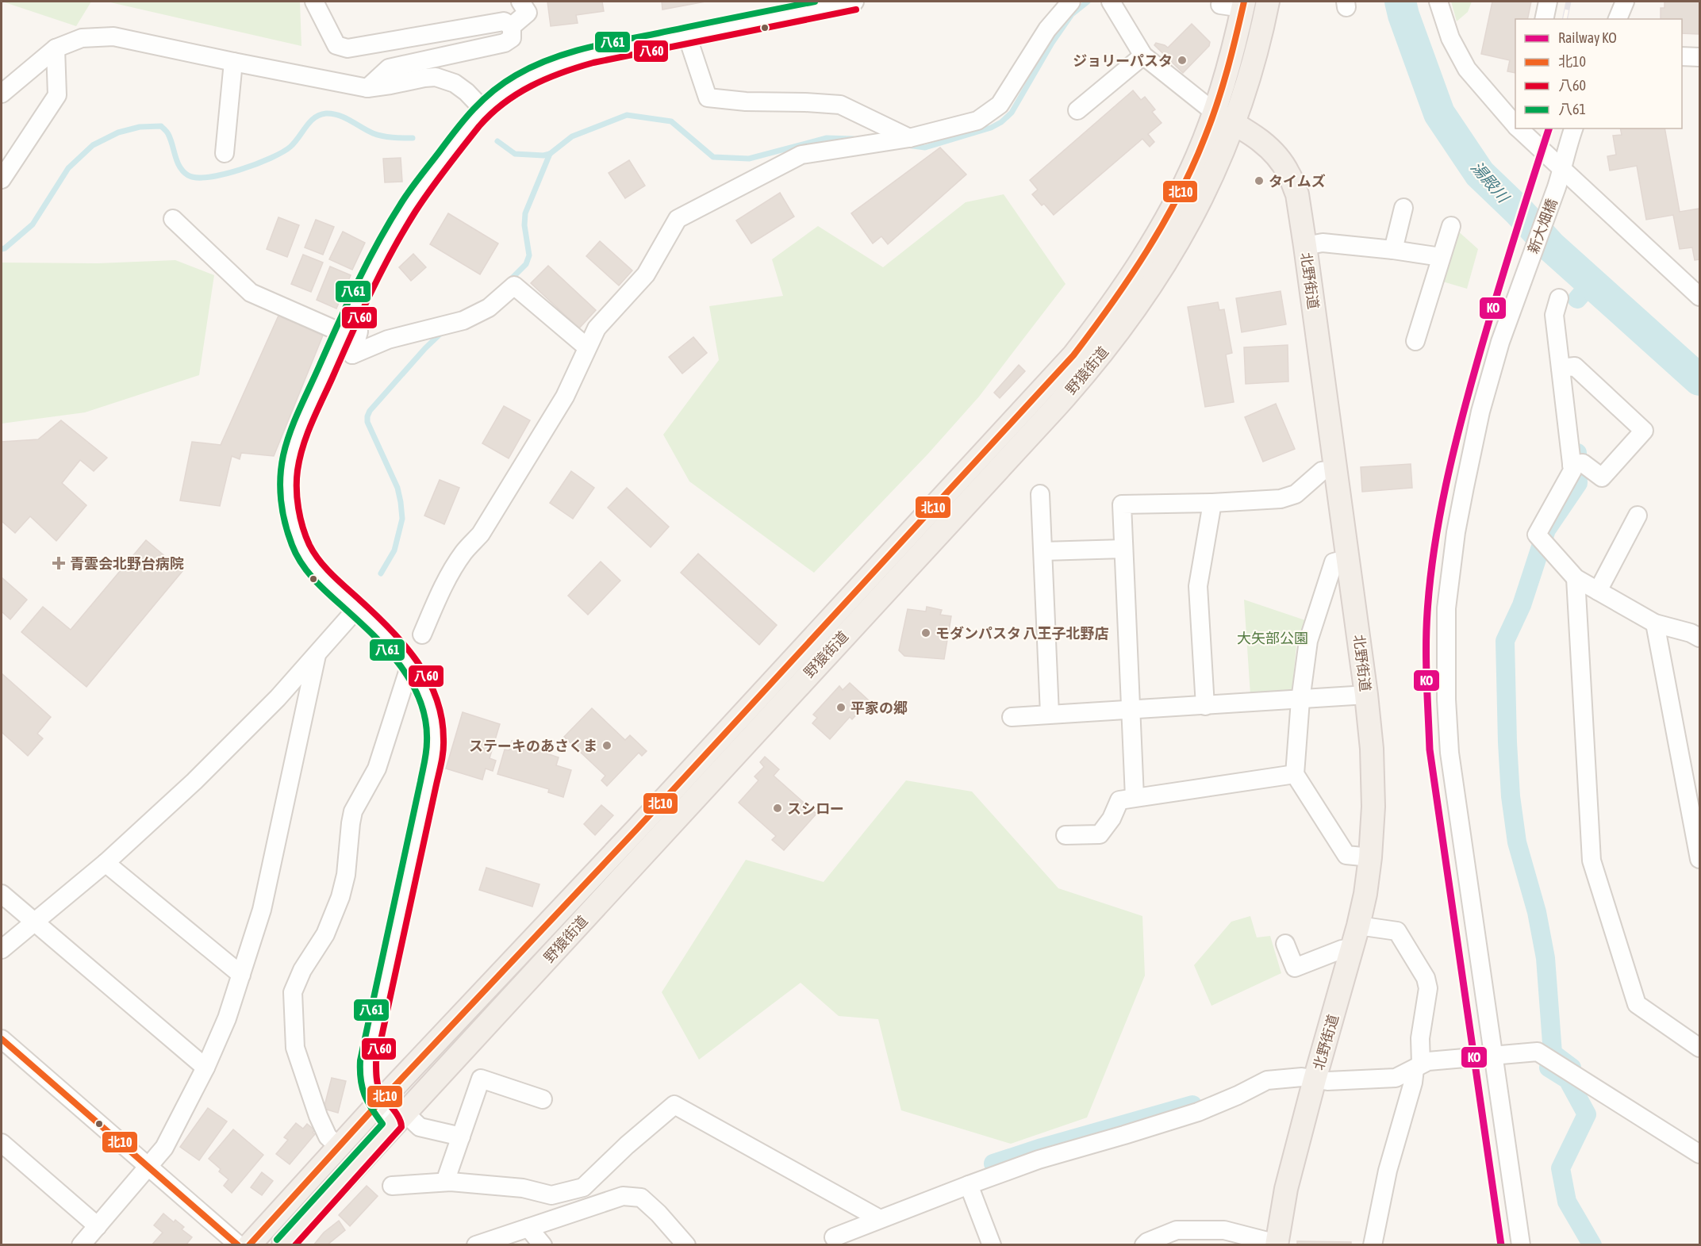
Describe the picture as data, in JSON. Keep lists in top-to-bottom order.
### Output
{
  "streets": {
    "main road": ["北野街道", "野猿街道"],
    "street": ["新大畑橋"]
  },
  "crossings": [
    ["北野街道", "野猿街道"]
  ],
  "water": ["湯殿川"],
  "parks": ["大矢部公園"],
  "places": {
    "other": [
      "ジョリーパスタ",
      "タイムズ",
      "モダンパスタ 八王子北野店",
      "平家の郷",
      "ステーキのあさくま",
      "スシロー"
    ],
    "health": ["青雲会北野台病院"]
  },
  "lines": [
    "transit line 北10",
    "transit line 八61",
    "transit line 八60",
    "rail line KO"
  ],
  "legend": [
    "Railway KO",
    "北10",
    "八60",
    "八61"
  ]
}
